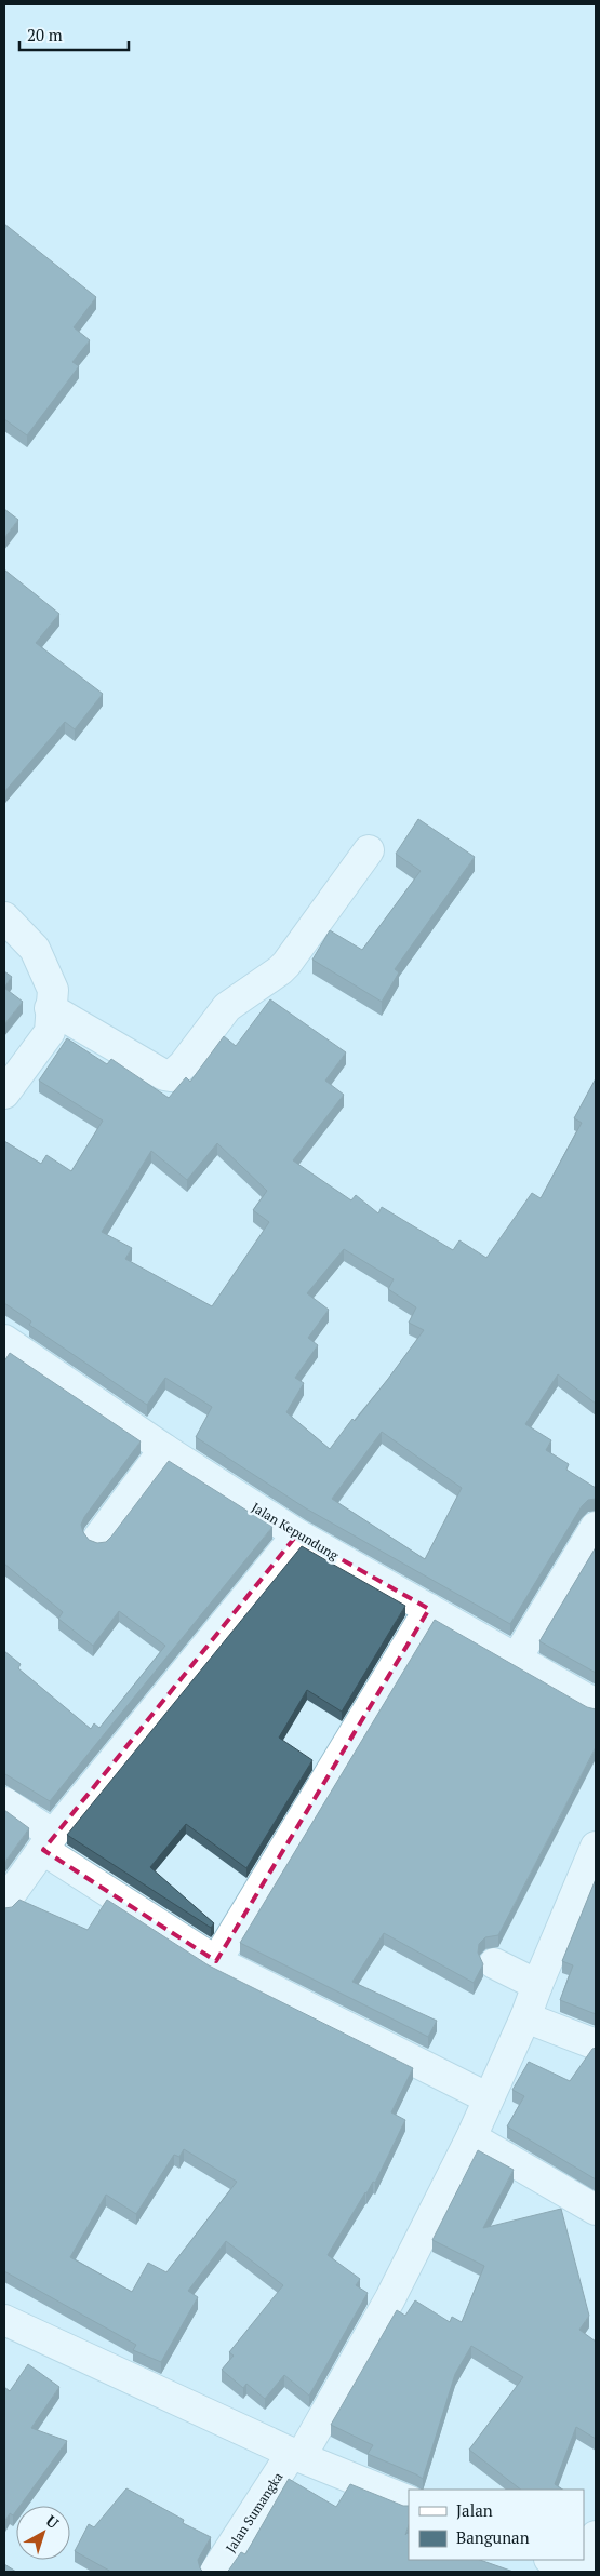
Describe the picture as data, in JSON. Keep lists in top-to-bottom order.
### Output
{
  "streets": {
    "street": ["Jalan Kepundung", "Jalan Sumangka"]
  },
  "legend": ["Jalan", "Bangunan"],
  "scale_bar": "20 m",
  "north": "top right"
}
